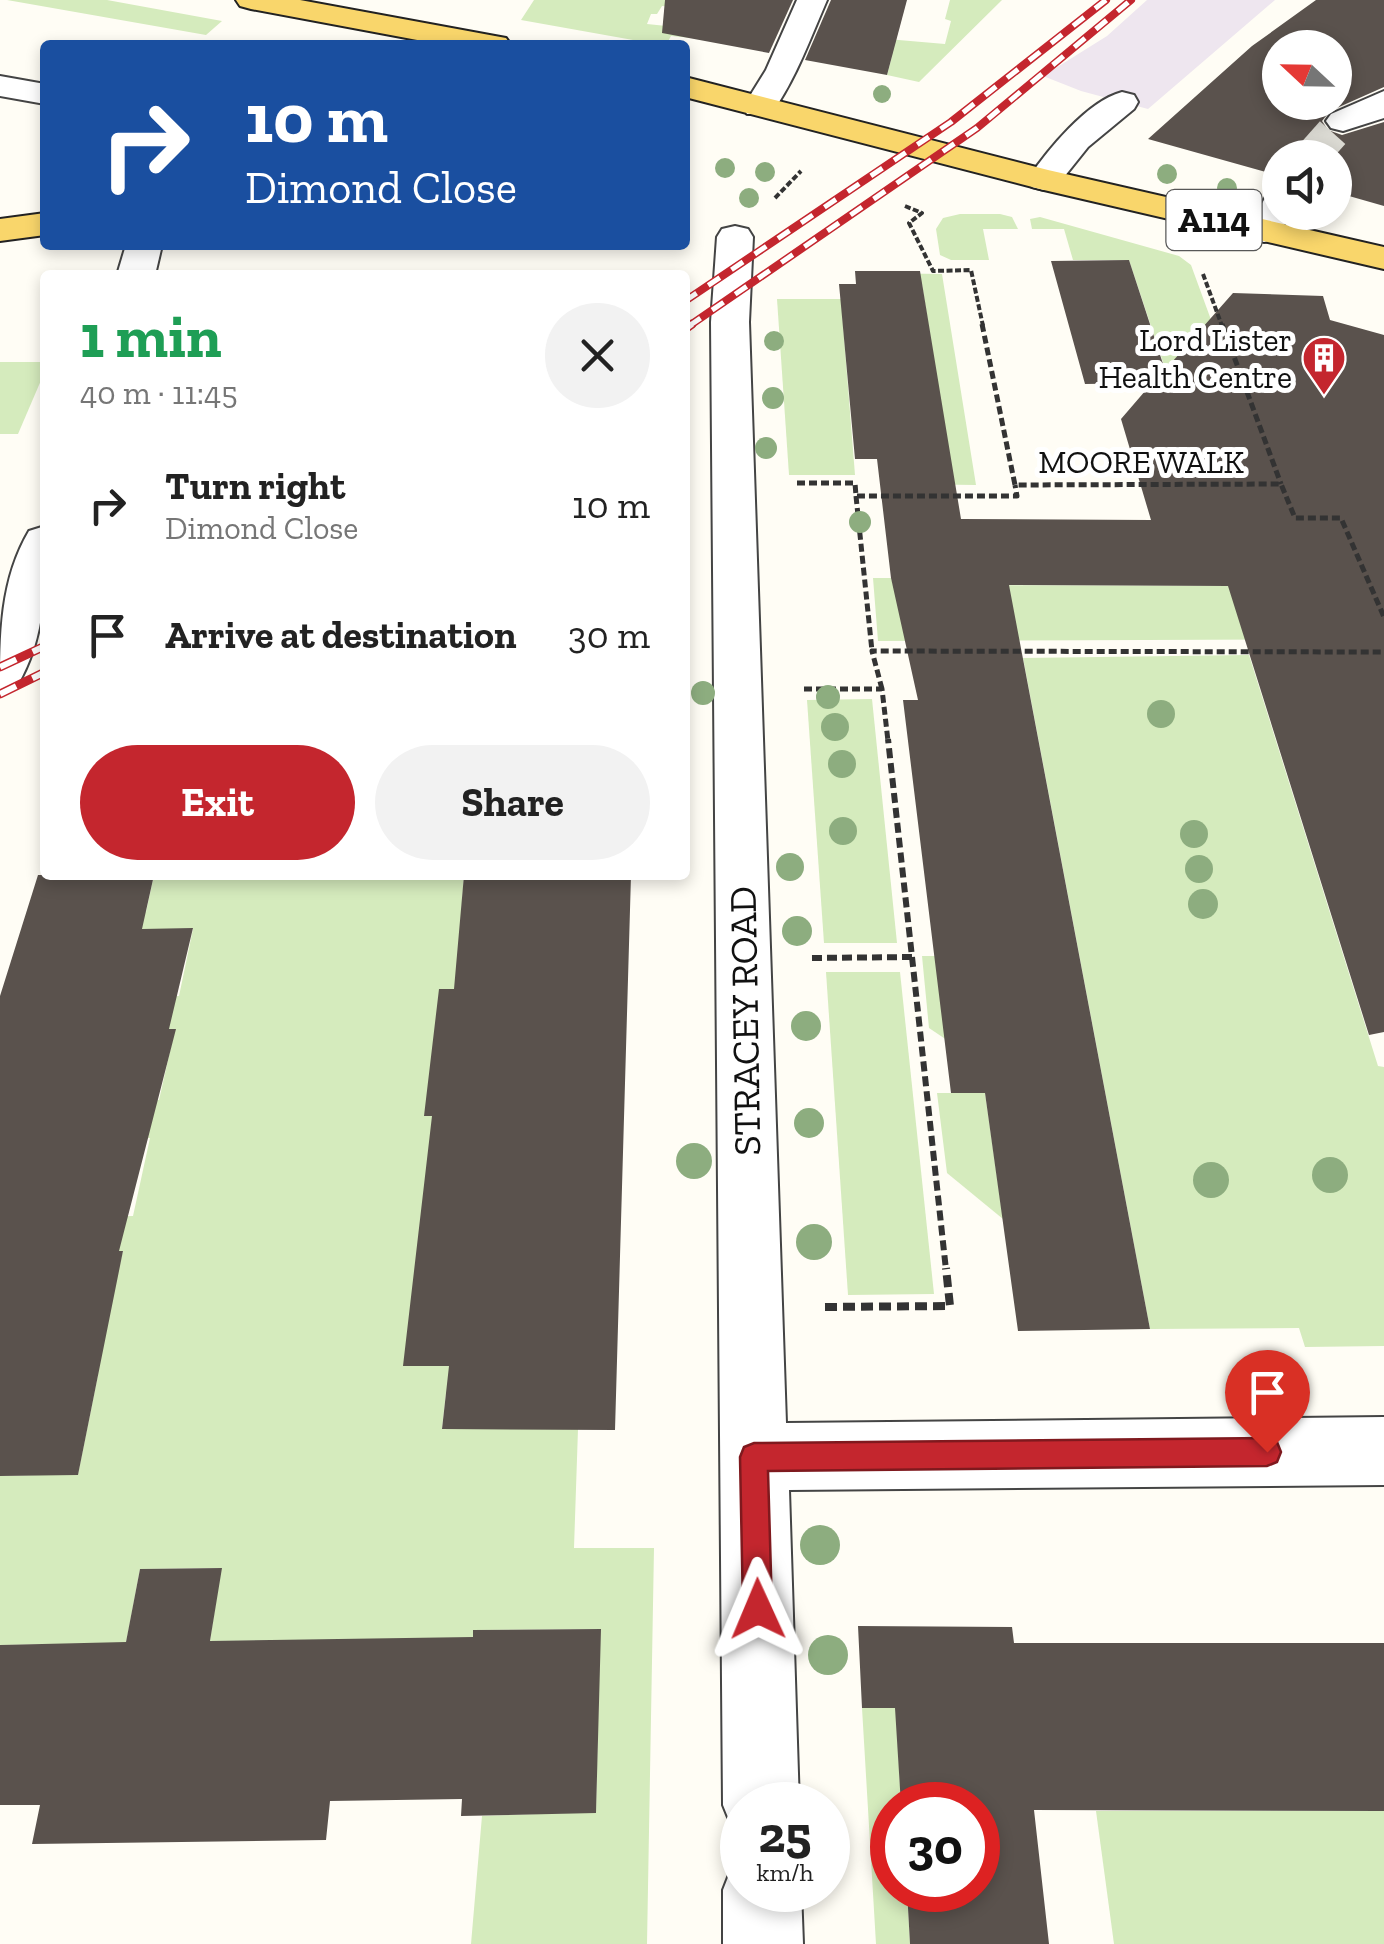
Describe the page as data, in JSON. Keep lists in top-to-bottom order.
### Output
{
  "streets": {
    "main road": ["A114"],
    "street": ["STRACEY ROAD"],
    "path": ["MOORE WALK"]
  },
  "places": {
    "building": ["Lord Lister Health Centre"]
  },
  "north": "left",
  "page": {
    "turn": ["10 m", "Dimond Close"],
    "heading": ["1 min", "40 m · 11:45"],
    "list": [
      {
        "name": "Turn right",
        "note": "Dimond Close",
        "value": "10 m"
      },
      {
        "name": "Arrive at destination",
        "value": "30 m"
      }
    ],
    "buttons": ["Exit", "Share"],
    "speed": "25 km/h",
    "limit": "30"
  }
}
